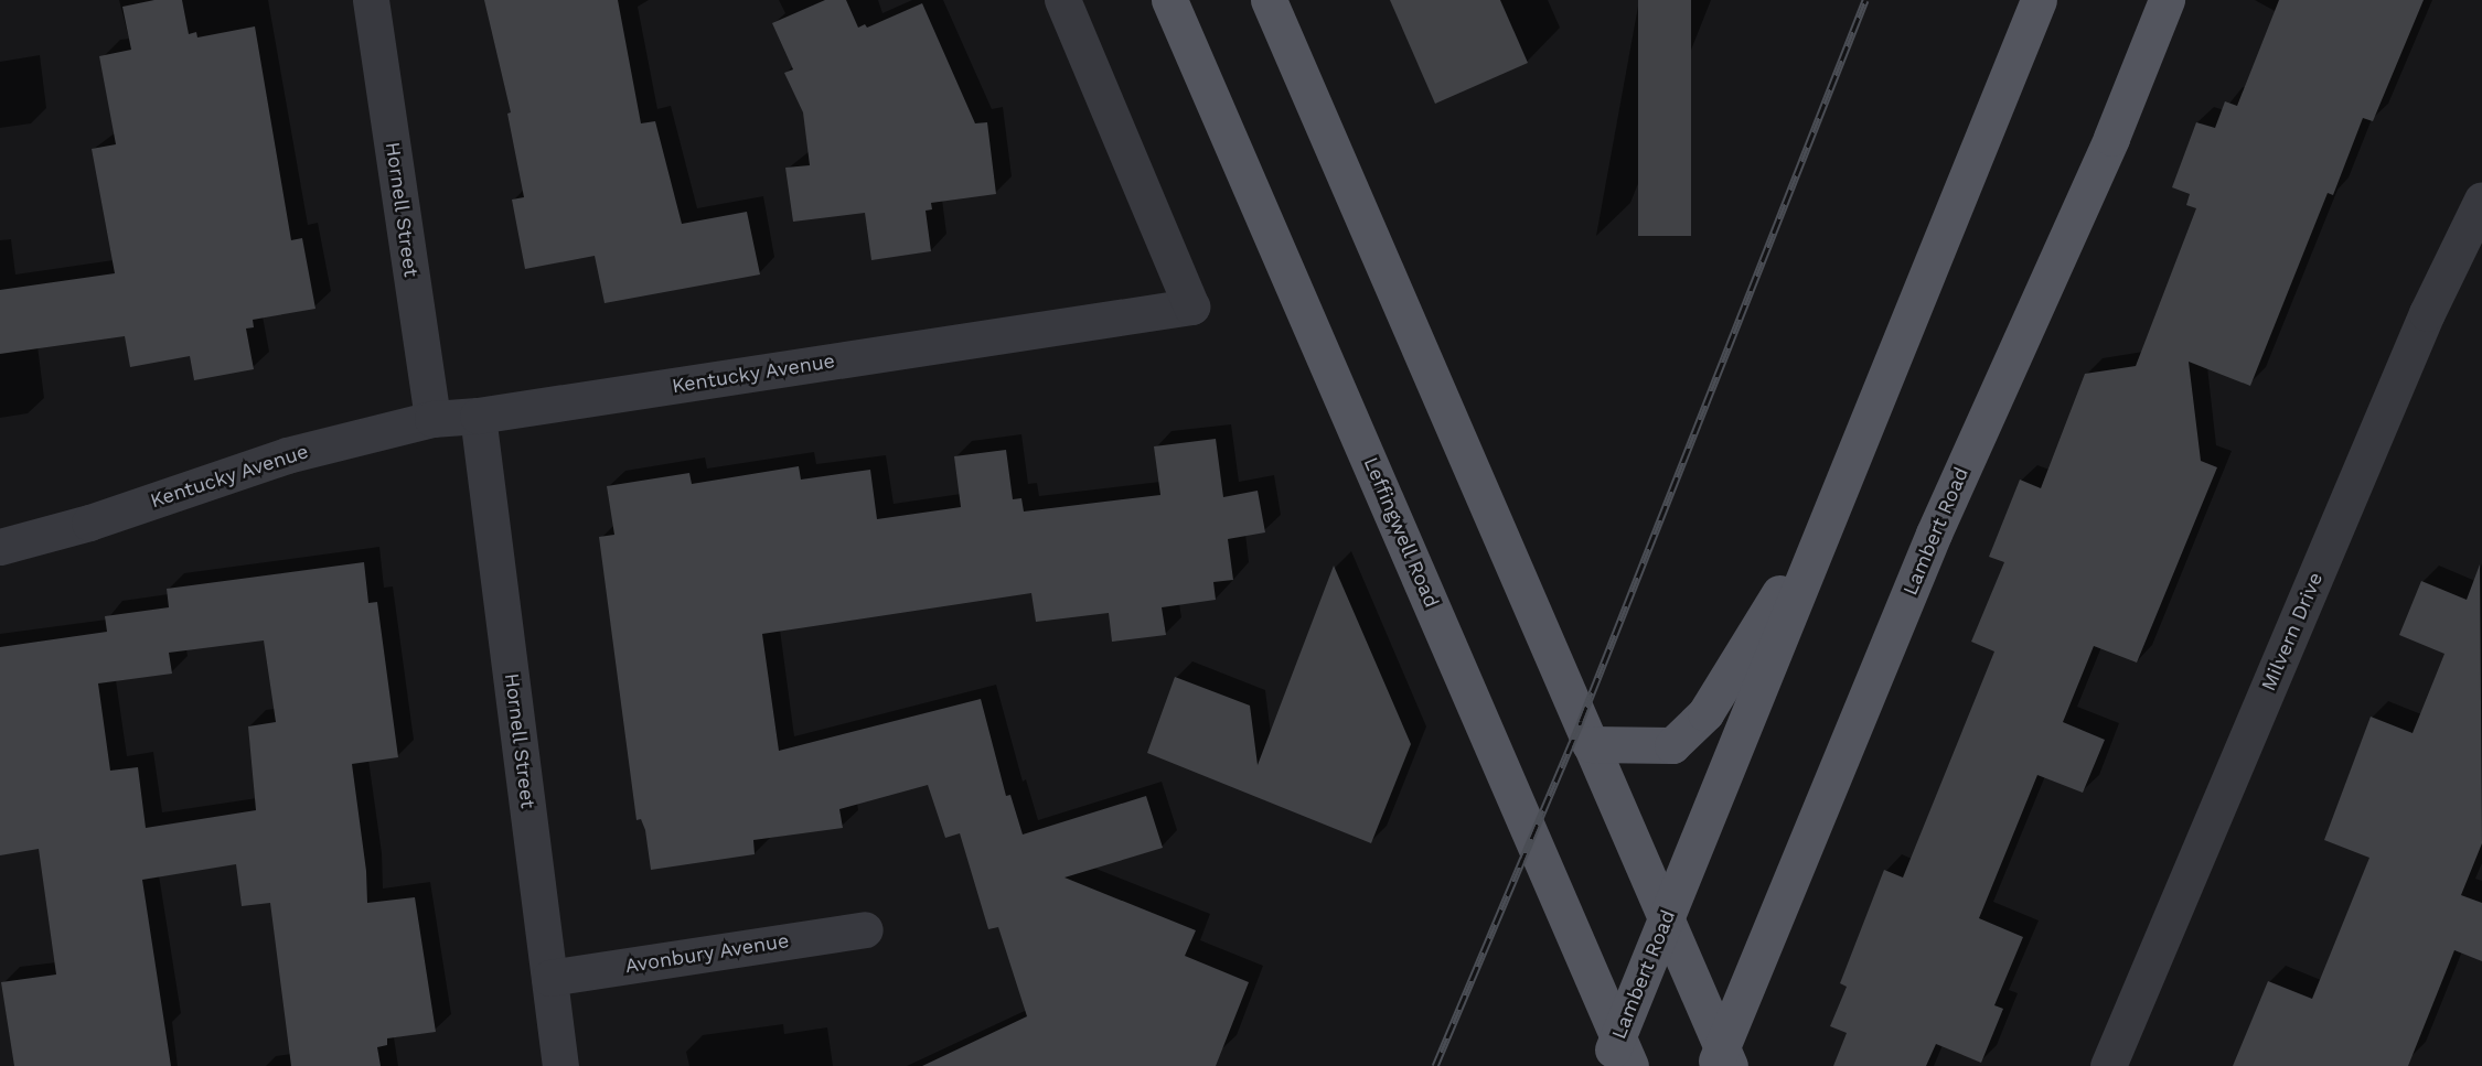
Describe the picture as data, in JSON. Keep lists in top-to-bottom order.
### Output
{
  "streets": {
    "main road": ["Lambert Road", "Leffingwell Road"],
    "street": [
      "Hornell Street",
      "Kentucky Avenue",
      "Milvern Drive",
      "Avonbury Avenue"
    ]
  },
  "crossings": [
    ["Hornell Street", "Kentucky Avenue"],
    ["Hornell Street", "Avonbury Avenue"],
    ["Lambert Road", "Leffingwell Road"]
  ]
}
